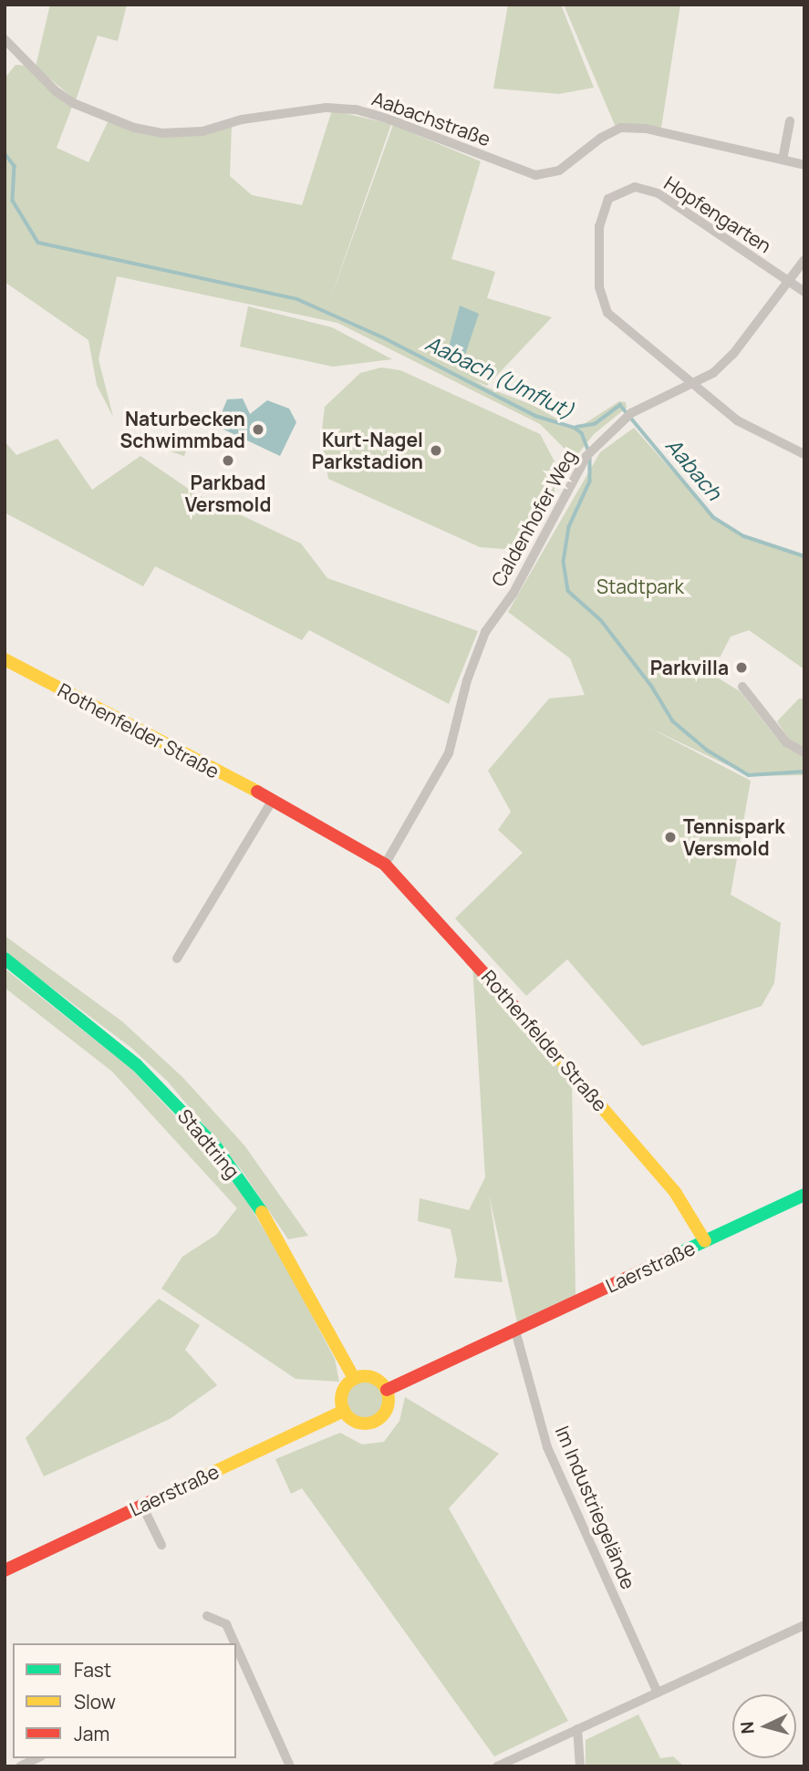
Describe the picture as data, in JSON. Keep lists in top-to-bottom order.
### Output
{
  "streets": {
    "street": [
      "Aabachstraße",
      "Hopfengarten",
      "Caldenhofer Weg",
      "Rothenfelder Straße",
      "Stadtring",
      "Laerstraße",
      "Im Industriegelände"
    ]
  },
  "crossings": [
    ["Hopfengarten", "Caldenhofer Weg"],
    ["Caldenhofer Weg", "Rothenfelder Straße"],
    ["Rothenfelder Straße", "Laerstraße"],
    ["Stadtring", "Laerstraße"],
    ["Laerstraße", "Im Industriegelände"]
  ],
  "water": ["Aabach (Umflut)", "Aabach"],
  "parks": ["Stadtpark"],
  "places": [
    "Naturbecken Schwimmbad",
    "Kurt-Nagel Parkstadion",
    "Parkbad Versmold",
    "Parkvilla",
    "Tennispark Versmold"
  ],
  "legend": ["Fast", "Slow", "Jam"],
  "north": "left"
}
